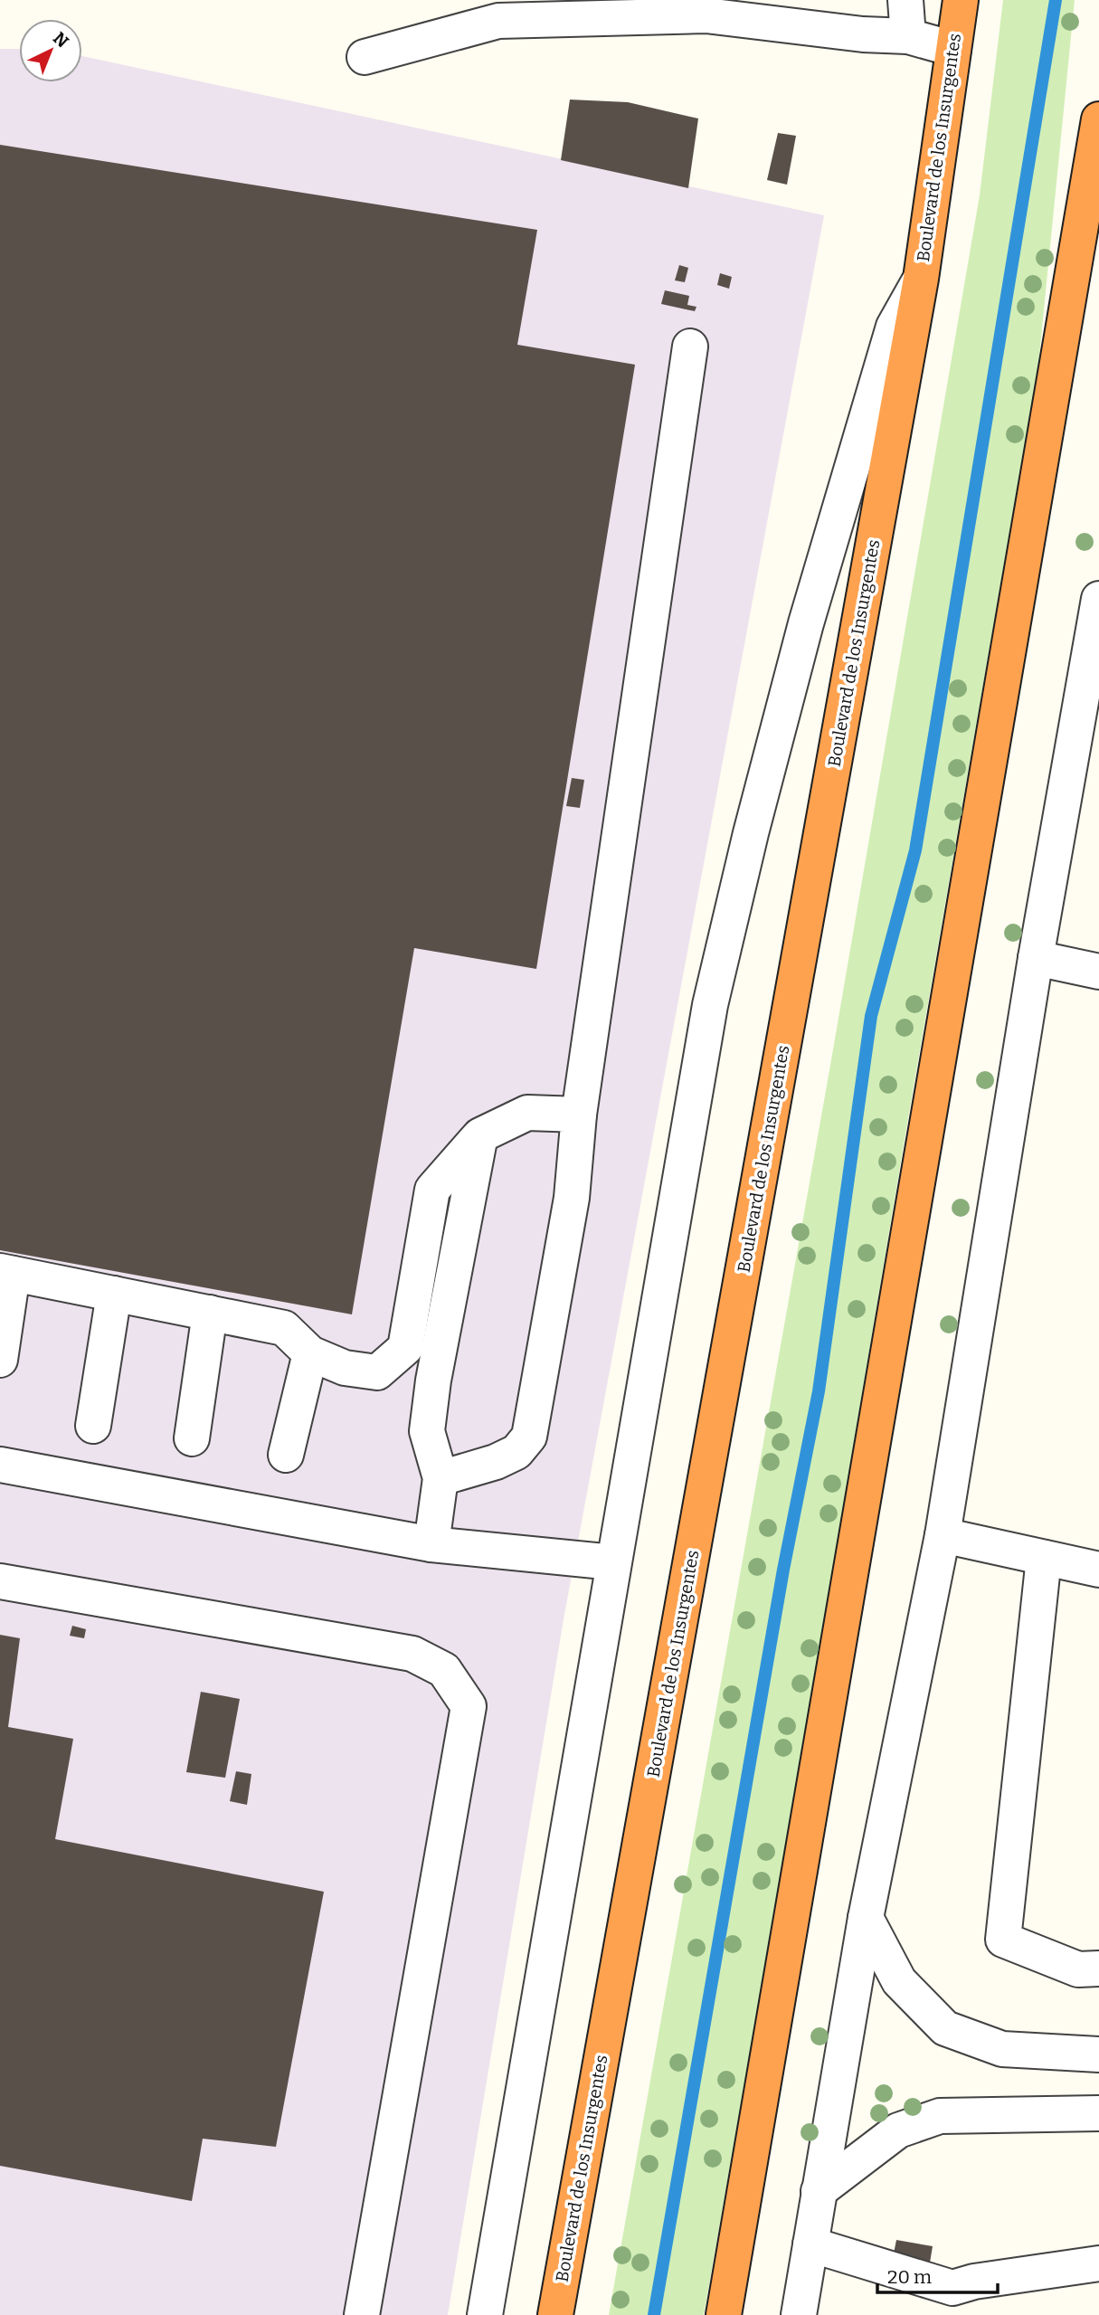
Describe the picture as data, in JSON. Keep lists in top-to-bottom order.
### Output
{
  "streets": {
    "highway": ["Boulevard de los Insurgentes"]
  },
  "scale_bar": "20 m",
  "north": "top right"
}
